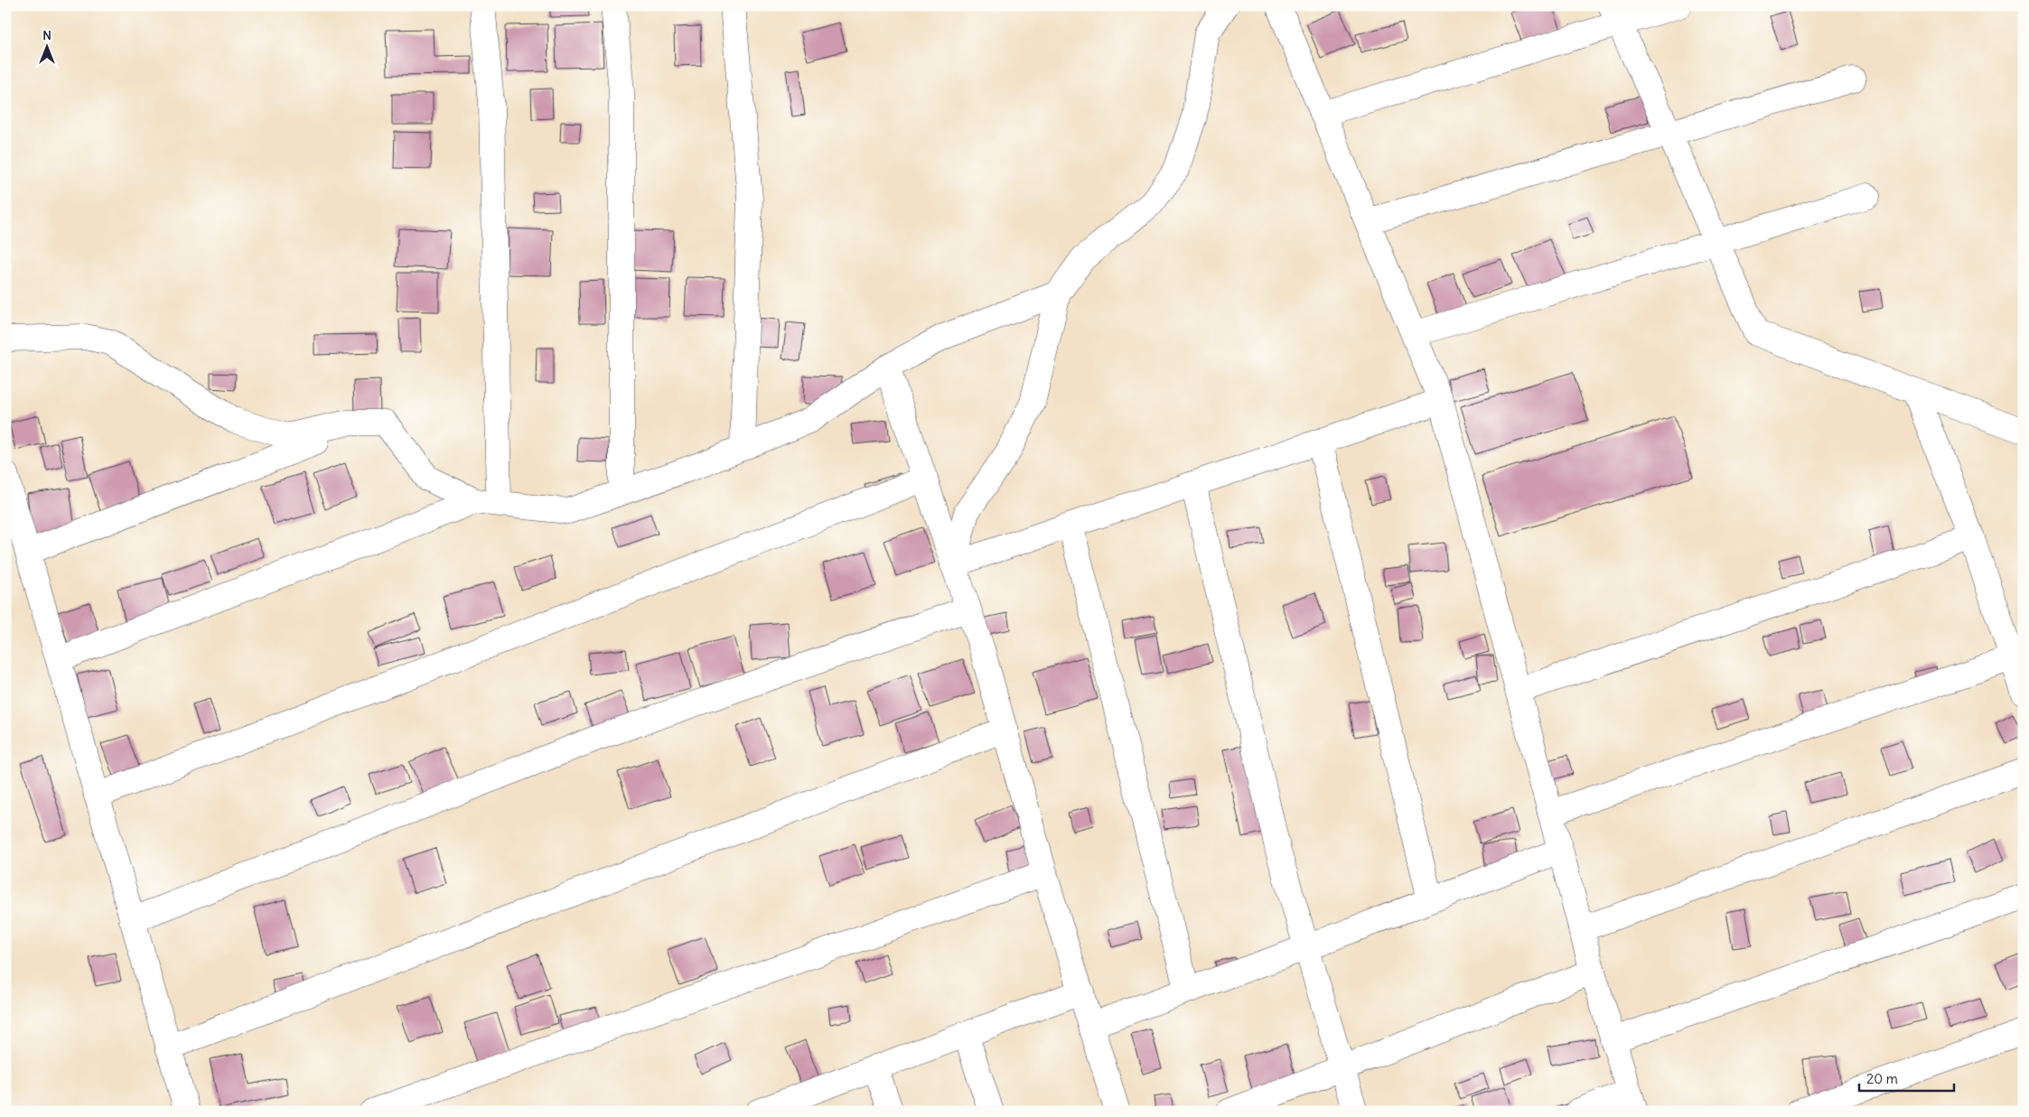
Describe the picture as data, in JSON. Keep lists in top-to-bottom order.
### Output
{
  "scale_bar": "20 m",
  "north": "top"
}
